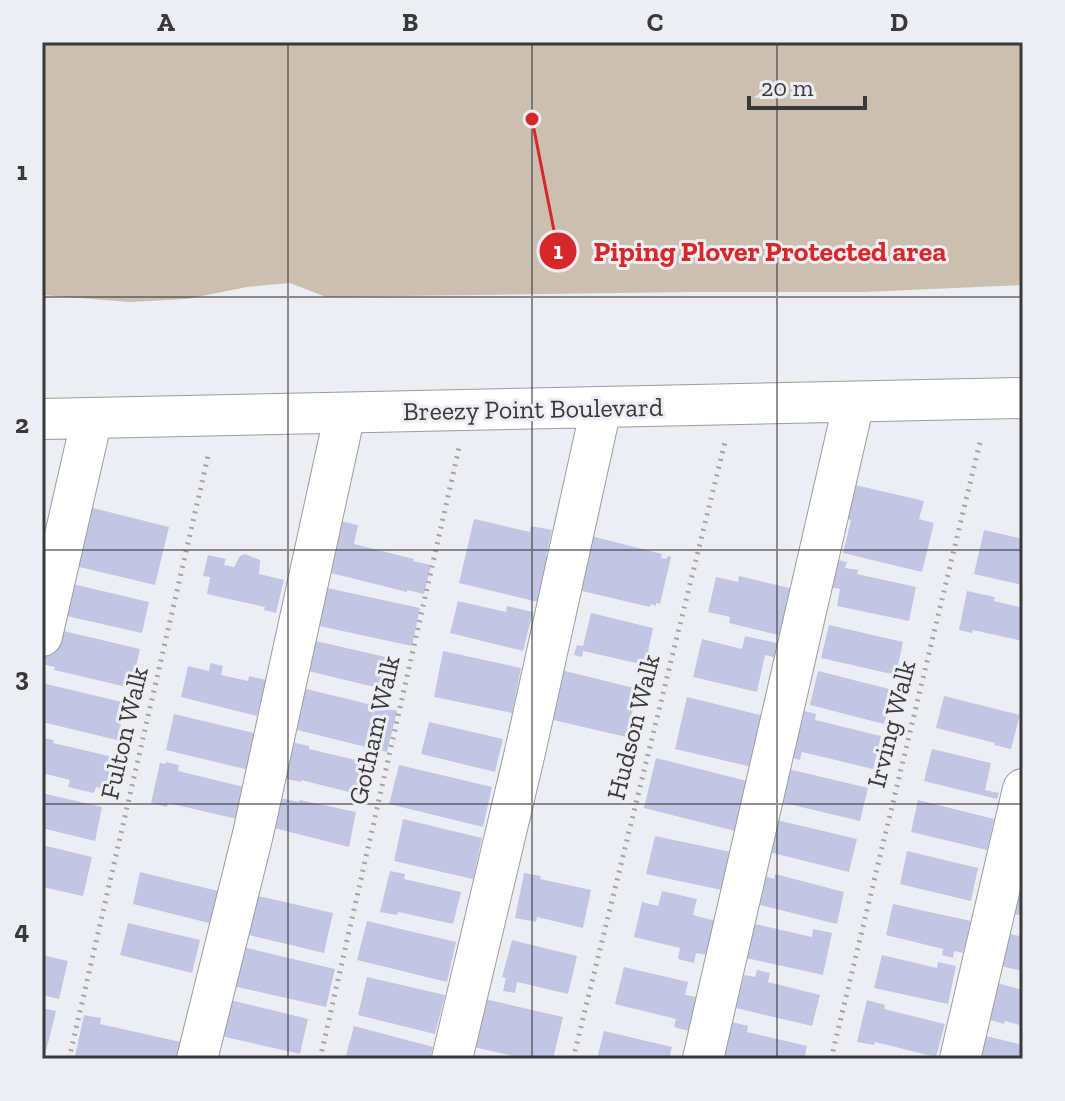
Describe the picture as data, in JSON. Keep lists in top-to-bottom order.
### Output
{
  "streets": {
    "street": ["Breezy Point Boulevard"],
    "path": [
      "Irving Walk",
      "Hudson Walk",
      "Gotham Walk",
      "Fulton Walk"
    ]
  },
  "crossings": [
    ["Breezy Point Boulevard", "Irving Walk"],
    ["Breezy Point Boulevard", "Hudson Walk"],
    ["Breezy Point Boulevard", "Gotham Walk"],
    ["Breezy Point Boulevard", "Fulton Walk"]
  ],
  "places": ["Piping Plover Protected area"],
  "scale_bar": "20 m",
  "grid": {
    "columns": [
      "A",
      "B",
      "C",
      "D"
    ],
    "rows": [
      "1",
      "2",
      "3",
      "4"
    ]
  }
}
